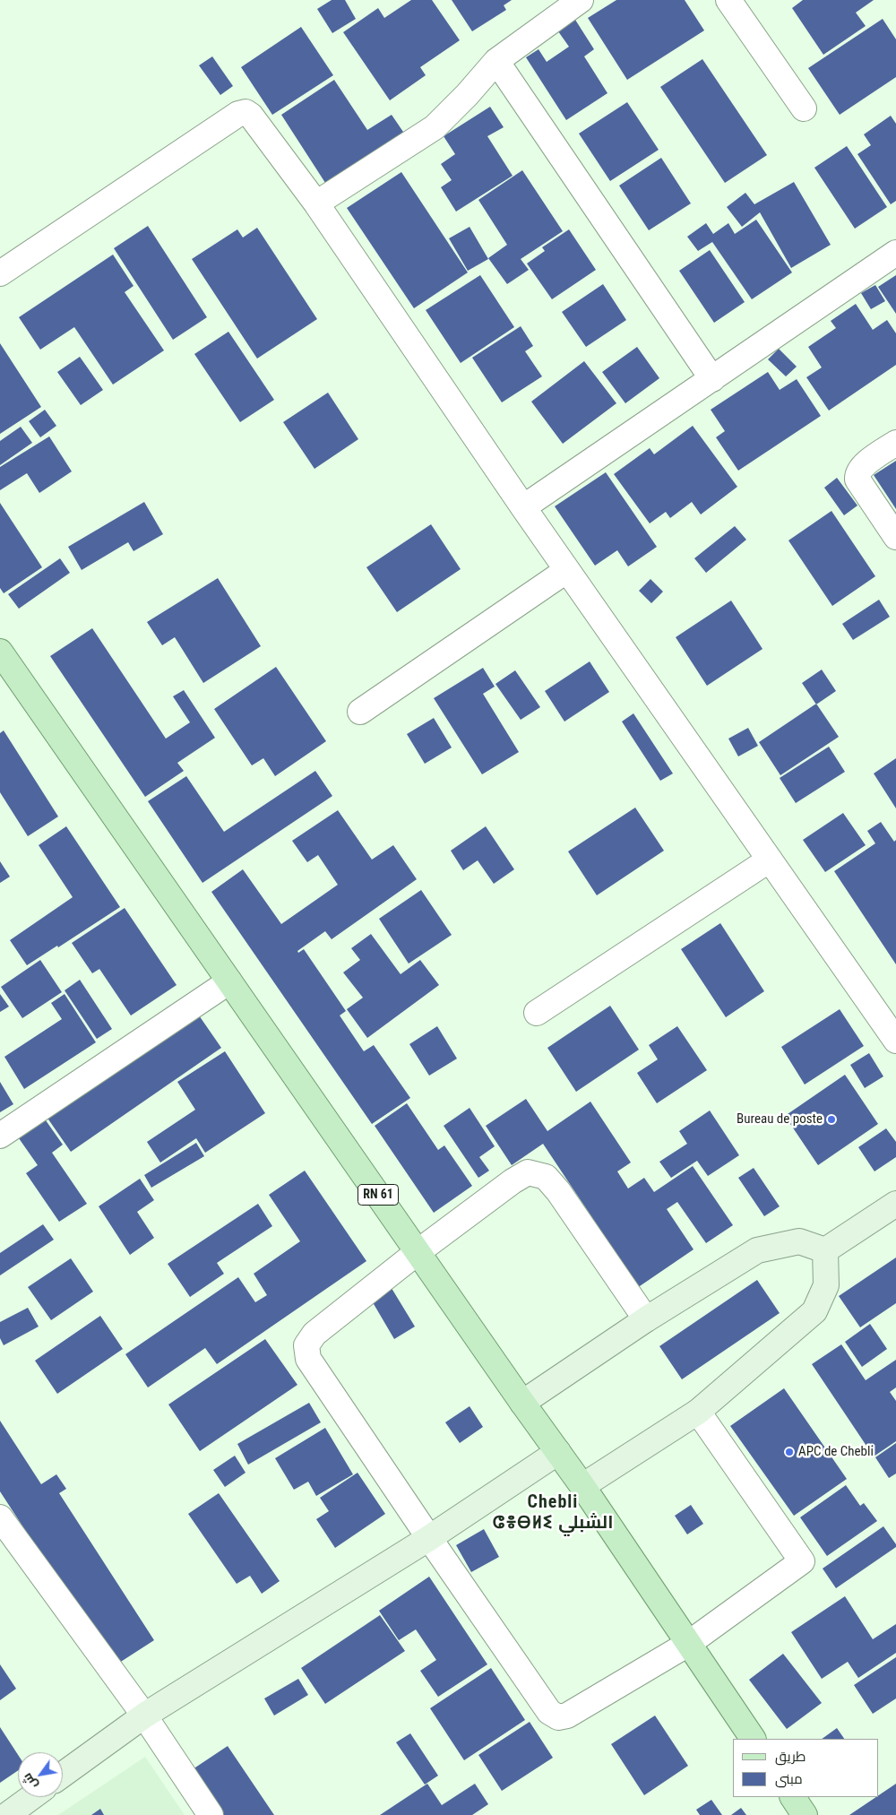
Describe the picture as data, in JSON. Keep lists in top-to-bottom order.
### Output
{
  "streets": {
    "main road": ["RN 61"]
  },
  "districts": ["Chebli ⵛⴻⴱⵍⵉ الشبلي"],
  "places": ["Bureau de poste", "APC de Chebli"],
  "legend": ["طريق", "مبنى"],
  "north": "bottom left"
}
